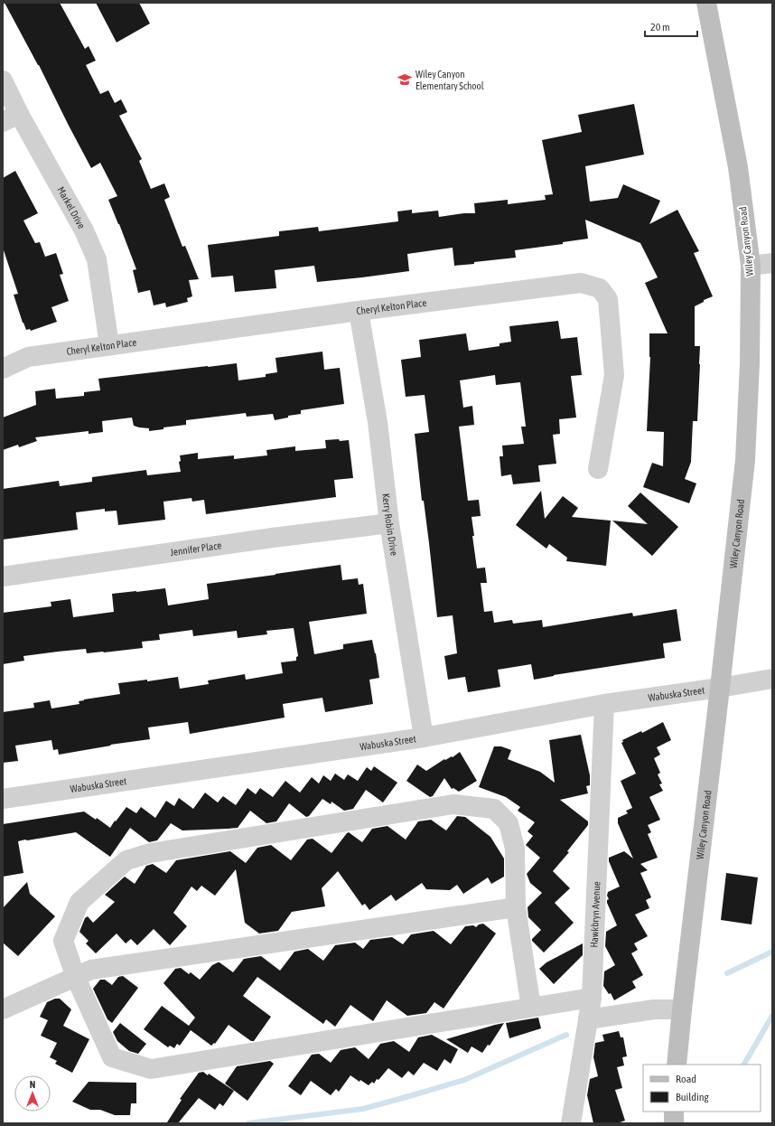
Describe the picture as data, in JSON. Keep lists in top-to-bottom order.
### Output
{
  "streets": {
    "street": [
      "Markel Drive",
      "Wiley Canyon Road",
      "Cheryl Kelton Place",
      "Kerry Robin Drive",
      "Jennifer Place",
      "Wabuska Street",
      "Hawkbryn Avenue"
    ]
  },
  "crossings": [
    ["Markel Drive", "Cheryl Kelton Place"],
    ["Wiley Canyon Road", "Wabuska Street"],
    ["Cheryl Kelton Place", "Kerry Robin Drive"],
    ["Kerry Robin Drive", "Jennifer Place"],
    ["Kerry Robin Drive", "Wabuska Street"],
    ["Wabuska Street", "Hawkbryn Avenue"]
  ],
  "places": {
    "school or university": ["Wiley Canyon Elementary School"]
  },
  "legend": ["Road", "Building"],
  "scale_bar": "20 m",
  "north": "top"
}
